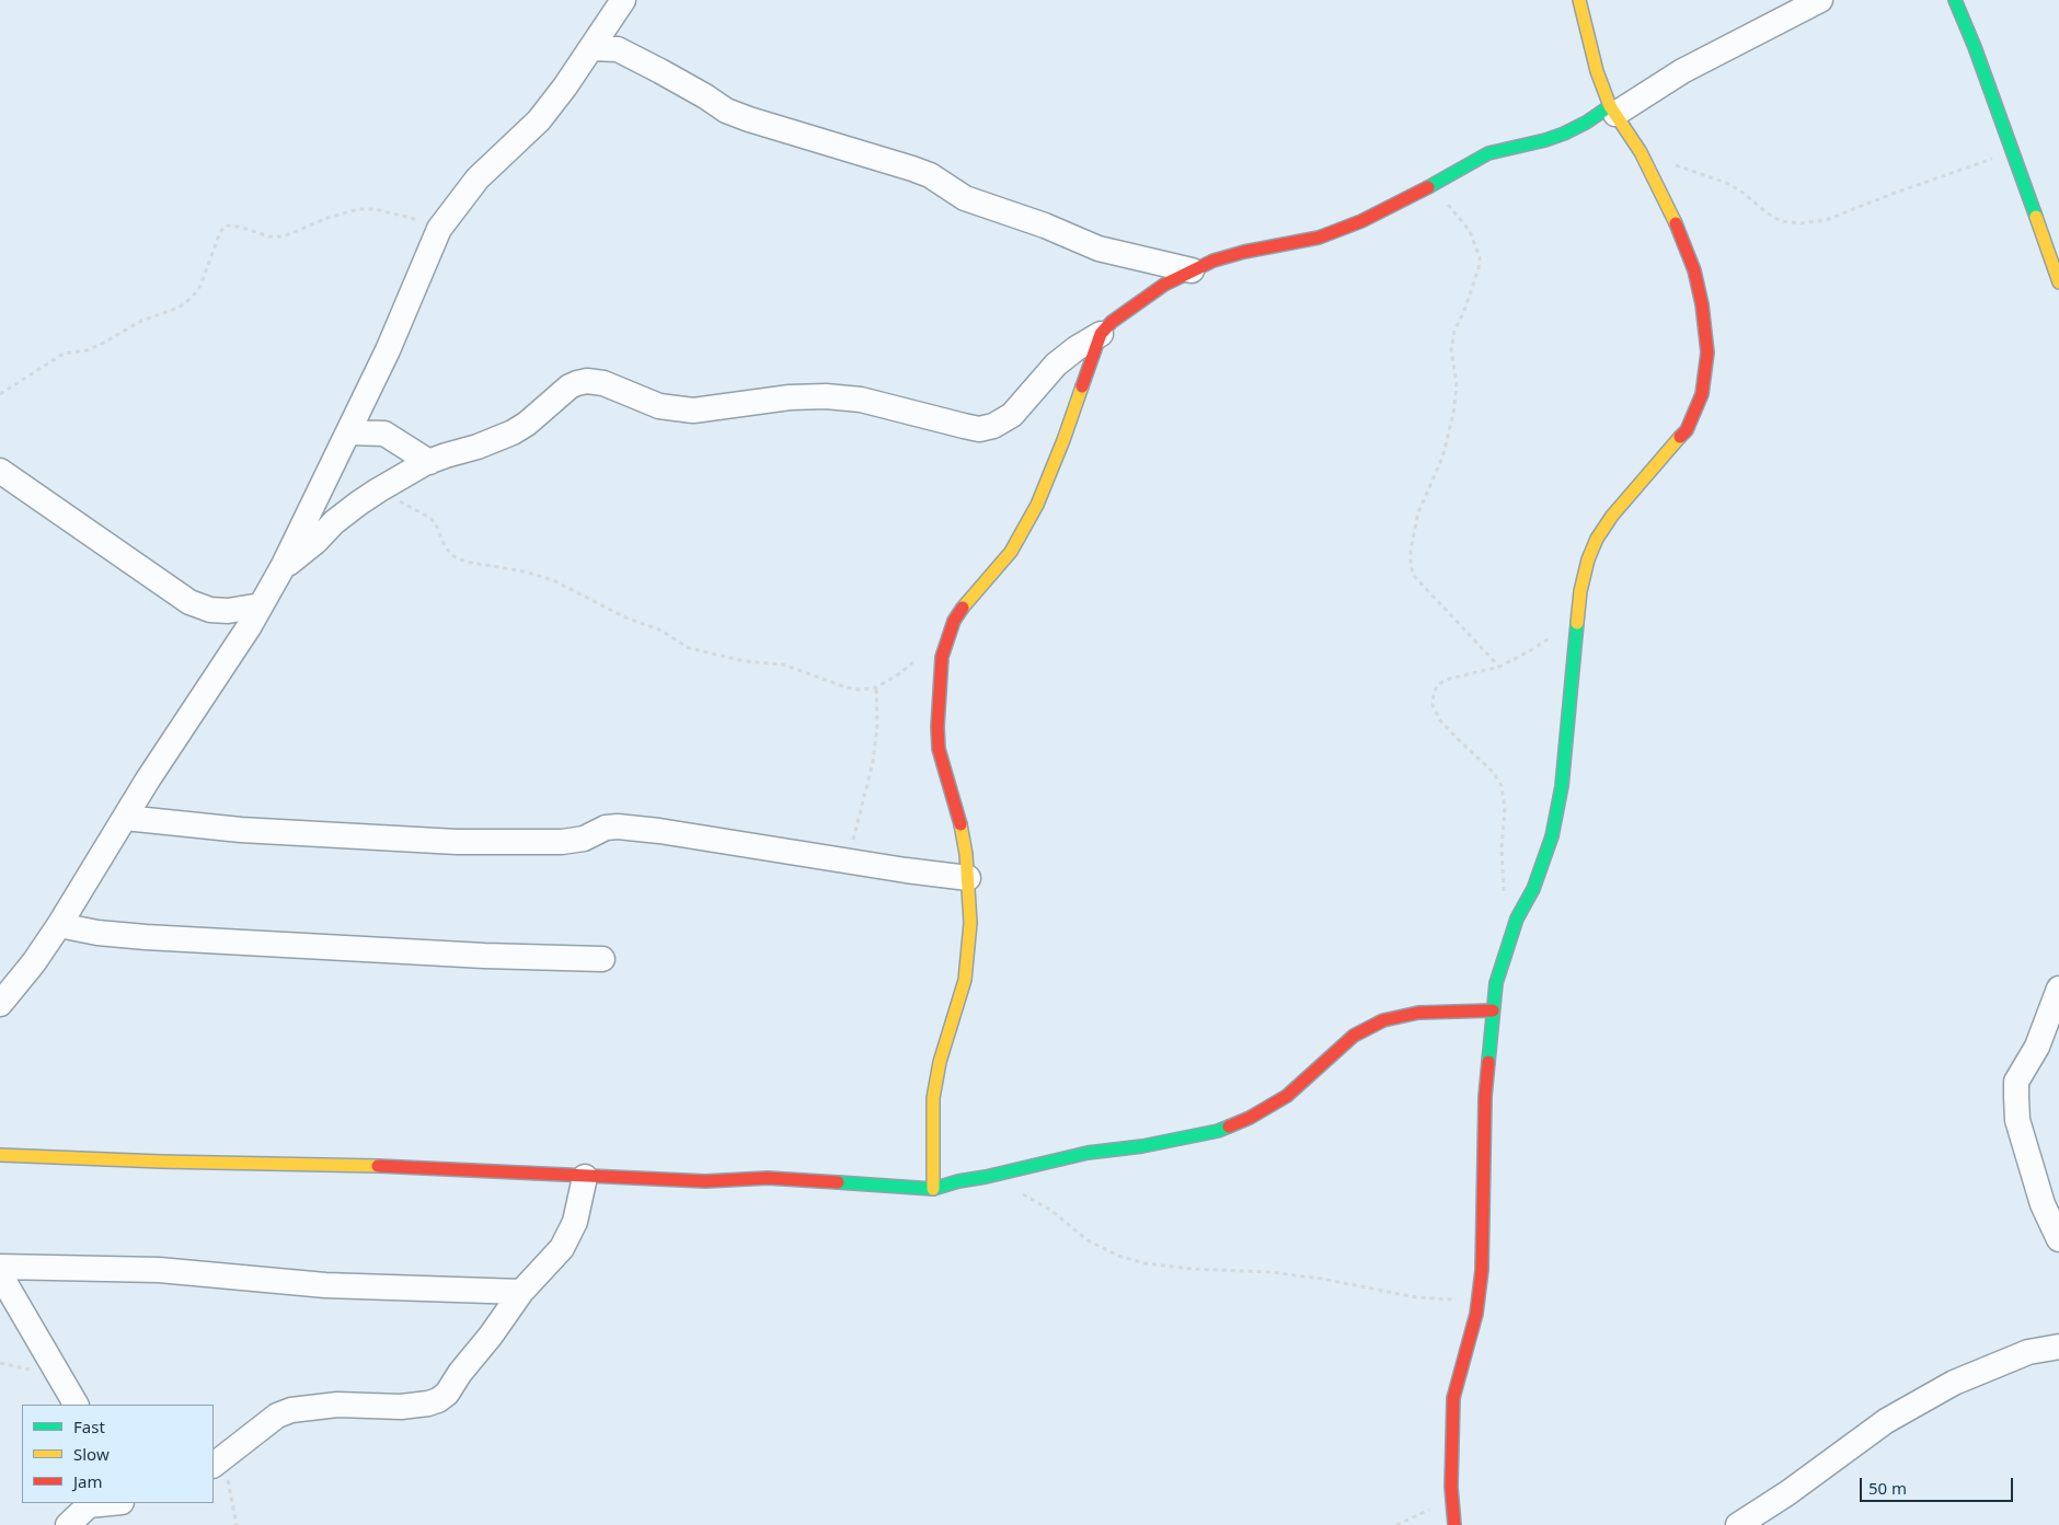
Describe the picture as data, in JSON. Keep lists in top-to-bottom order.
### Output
{
  "legend": ["Fast", "Slow", "Jam"],
  "scale_bar": "50 m"
}
